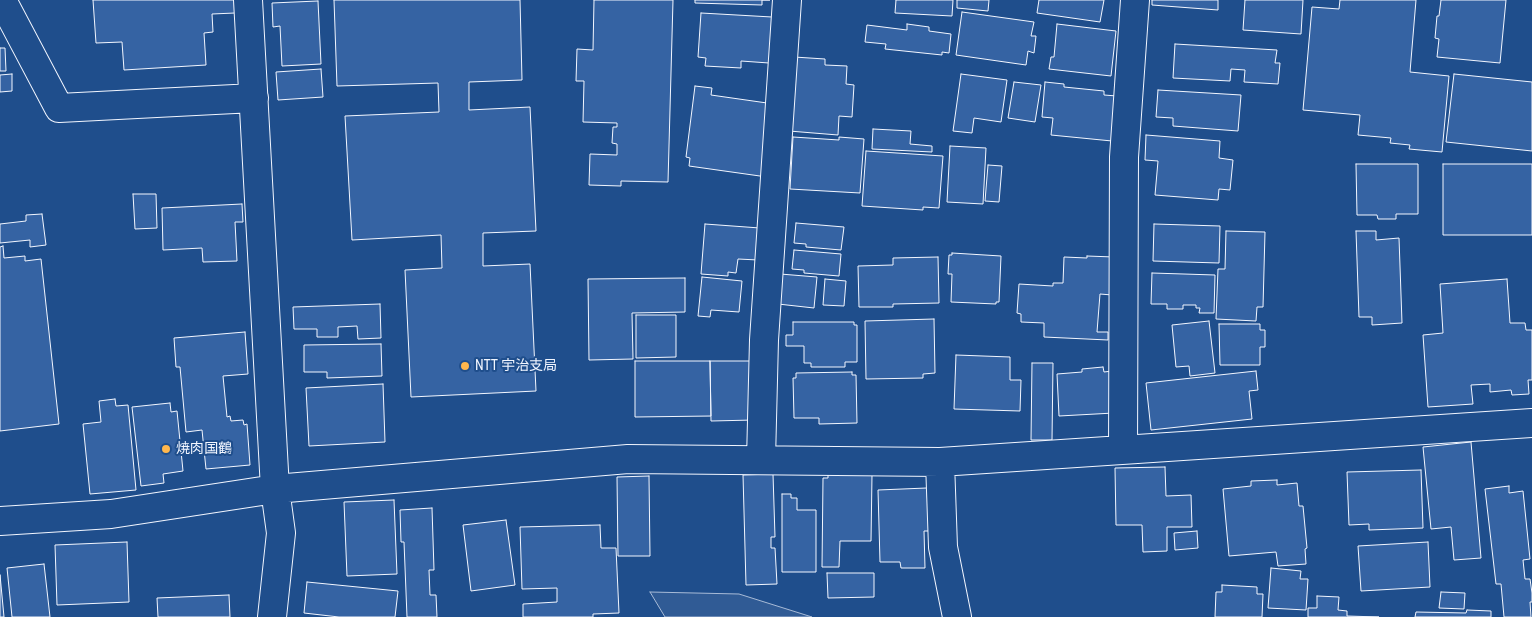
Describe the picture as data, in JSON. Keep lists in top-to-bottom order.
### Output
{
  "places": ["NTT 宇治支局", "焼肉国鶴"]
}
